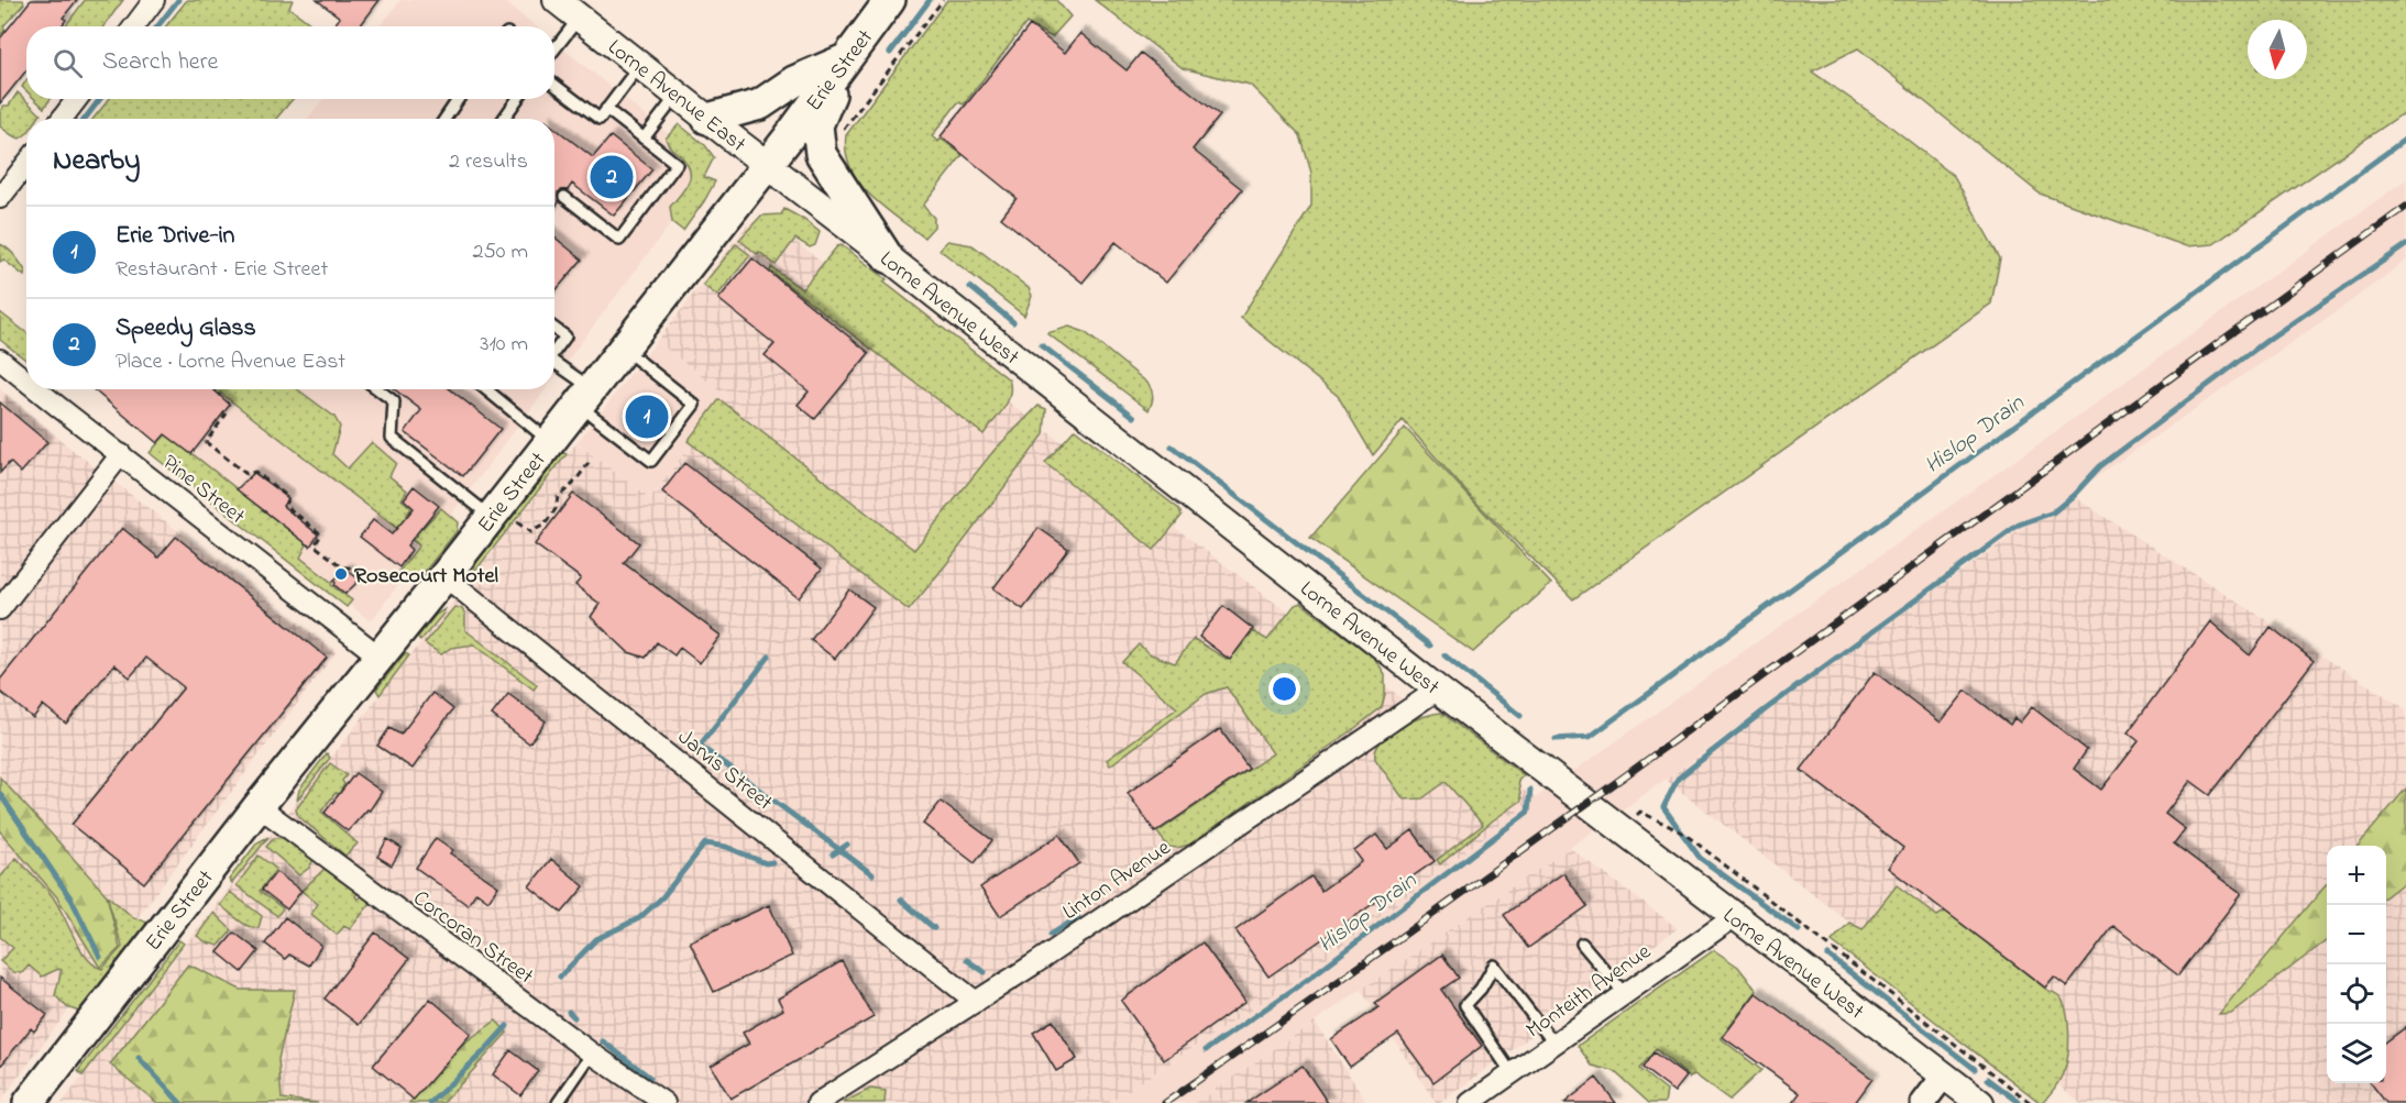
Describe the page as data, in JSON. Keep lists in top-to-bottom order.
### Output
{
  "streets": {
    "main road": ["Erie Street", "Lorne Avenue East", "Lorne Avenue West"],
    "street": [
      "Pine Street",
      "Jarvis Street",
      "Linton Avenue",
      "Corcoran Street",
      "Monteith Avenue"
    ]
  },
  "crossings": [
    ["Erie Street", "Lorne Avenue East"],
    ["Erie Street", "Lorne Avenue West"],
    ["Erie Street", "Pine Street"],
    ["Erie Street", "Jarvis Street"],
    ["Erie Street", "Corcoran Street"],
    ["Lorne Avenue East", "Lorne Avenue West"],
    ["Lorne Avenue West", "Linton Avenue"],
    ["Lorne Avenue West", "Monteith Avenue"],
    ["Jarvis Street", "Linton Avenue"]
  ],
  "water": ["Hislop Drain"],
  "places": ["Rosecourt Motel"],
  "north": "bottom",
  "page": {
    "search": "Search here",
    "heading": ["Nearby", "2 results"],
    "pins": ["2", "1"],
    "list": [
      {
        "mark": "1",
        "name": "Erie Drive-in",
        "note": "Restaurant · Erie Street",
        "value": "250 m"
      },
      {
        "mark": "2",
        "name": "Speedy Glass",
        "note": "Place · Lorne Avenue East",
        "value": "310 m"
      }
    ],
    "map_buttons": ["+", "−"]
  }
}
